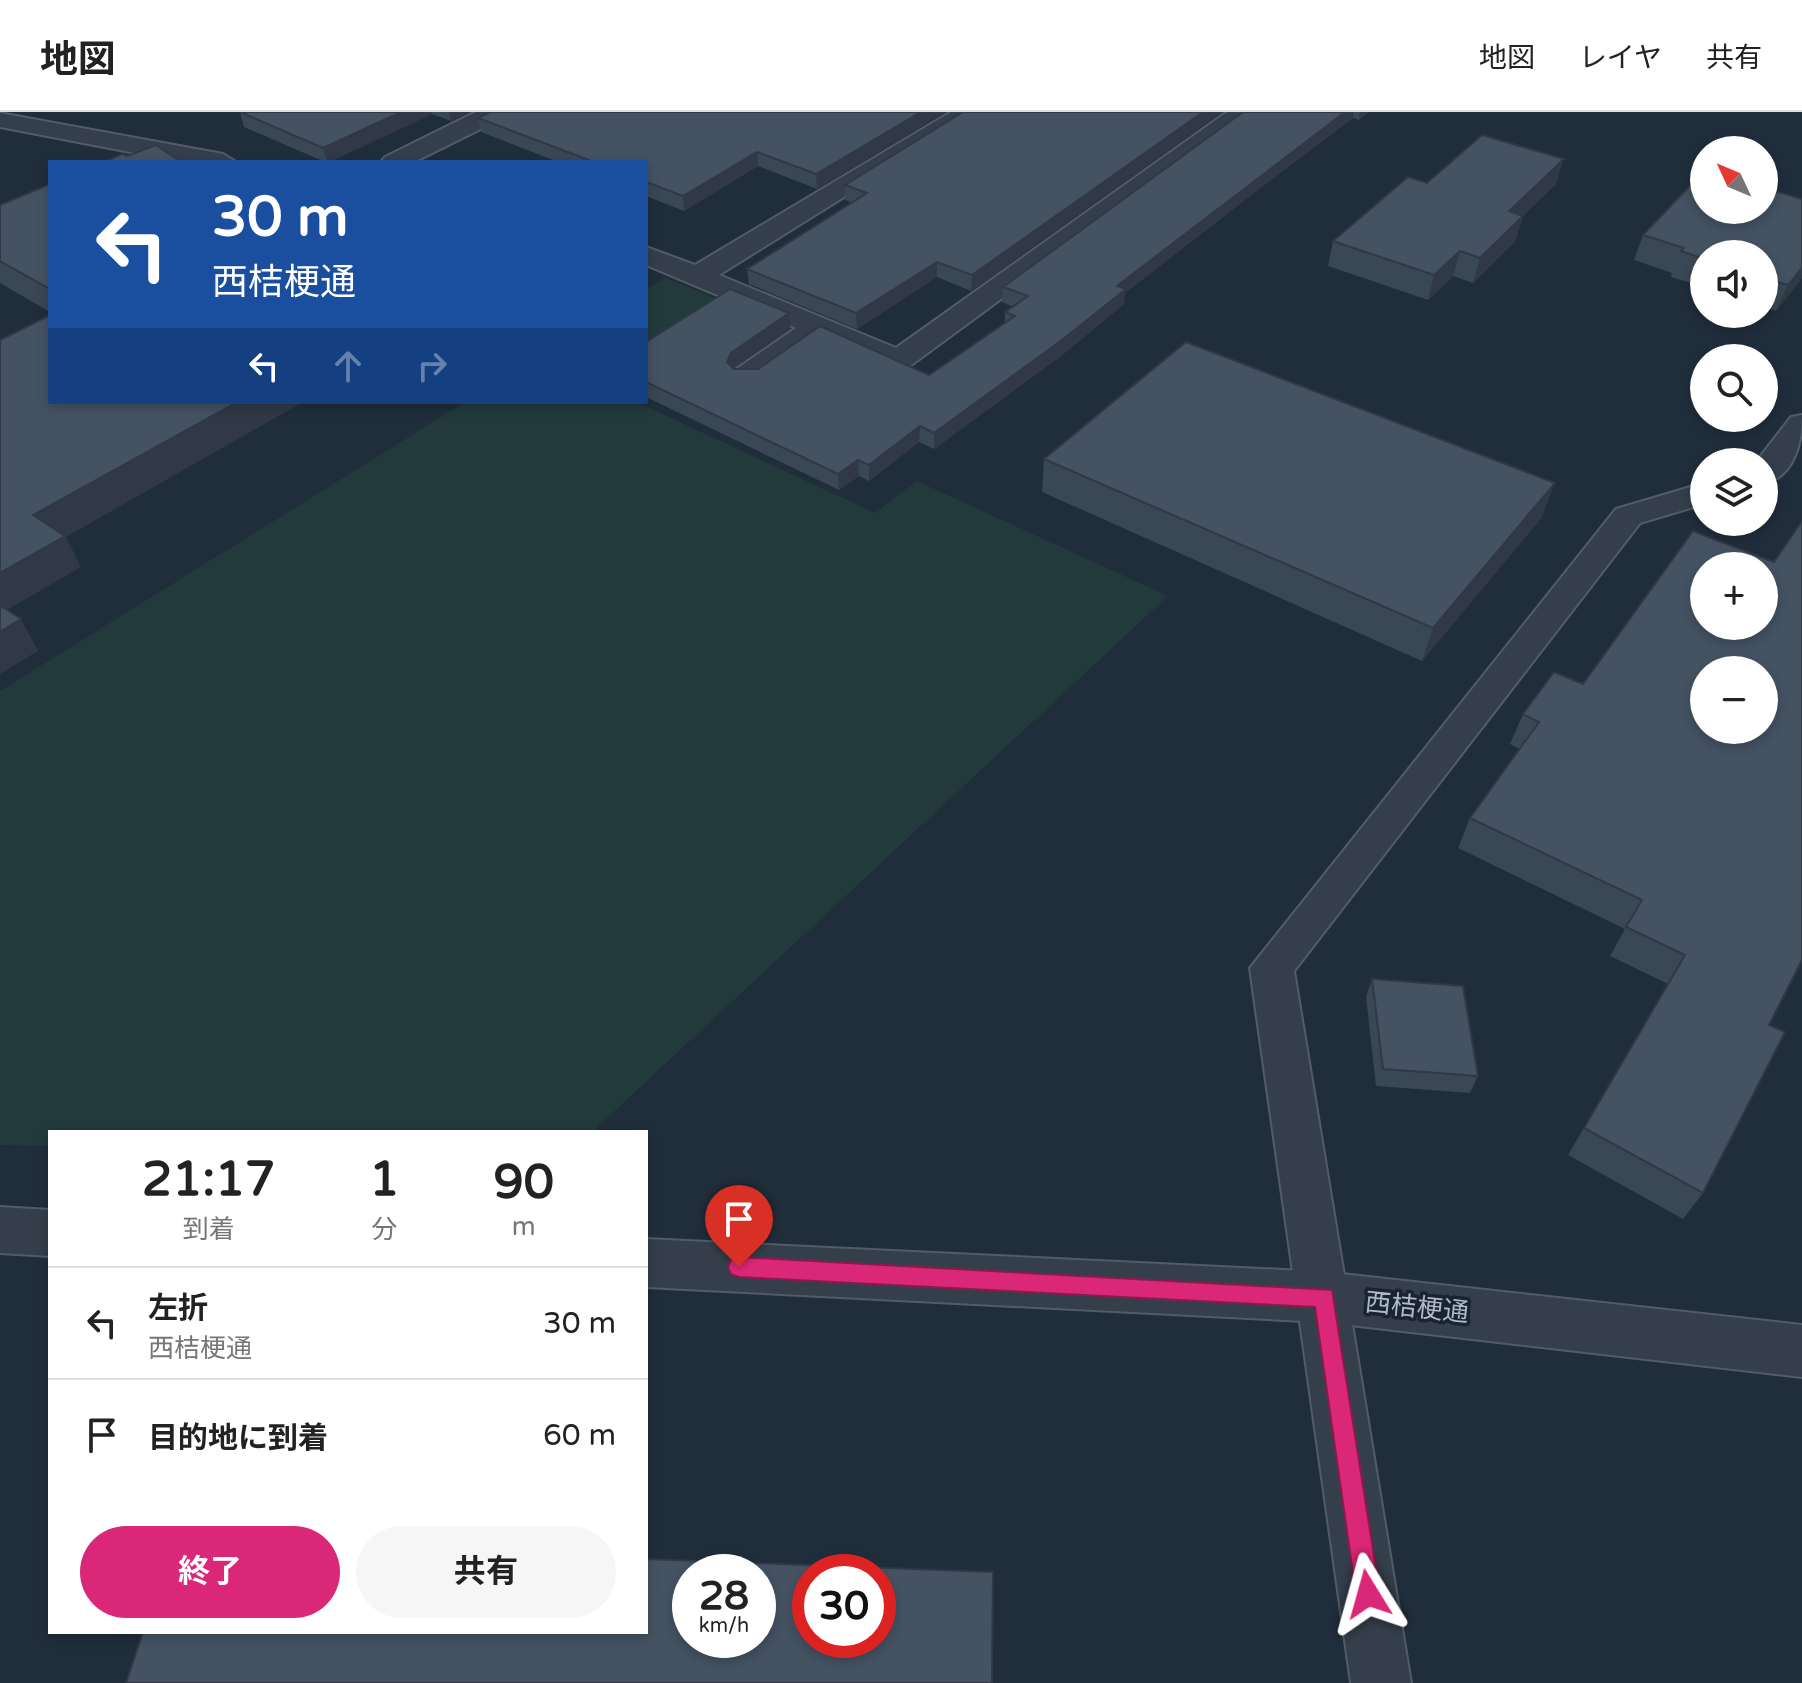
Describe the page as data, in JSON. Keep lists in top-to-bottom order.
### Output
{
  "streets": {
    "street": ["西桔梗通"]
  },
  "north": "top left",
  "page": {
    "header": "地図",
    "nav": ["地図", "レイヤ", "共有"],
    "map_buttons": ["+", "−"],
    "turn": ["30 m", "西桔梗通"],
    "eta": [
      "21:17",
      "到着",
      "1",
      "分",
      "90",
      "m"
    ],
    "list": [
      {
        "name": "左折",
        "note": "西桔梗通",
        "value": "30 m"
      },
      {
        "name": "目的地に到着",
        "value": "60 m"
      }
    ],
    "buttons": ["終了", "共有"],
    "speed": "28 km/h",
    "limit": "30"
  }
}
